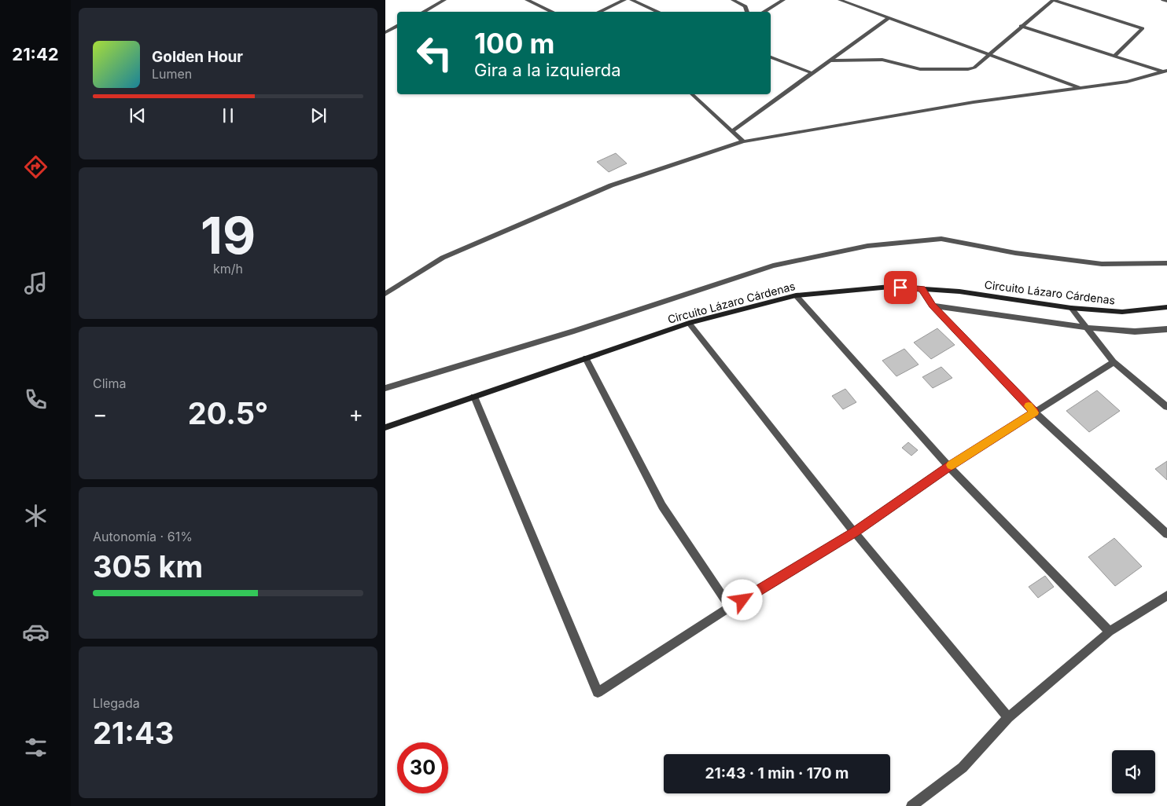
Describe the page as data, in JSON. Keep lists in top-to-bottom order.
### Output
{
  "streets": {
    "street": ["Circuito Lázaro Cárdenas"]
  },
  "page": {
    "tabs": "21:42",
    "turn": ["100 m", "Gira a la izquierda"],
    "song": ["Golden Hour", "Lumen"],
    "tile": [
      ["19", "km/h"],
      "Clima",
      ["Autonomía · 61%", "305 km"],
      ["Llegada", "21:43"]
    ],
    "heat": ["−", "20.5°", "+"],
    "limit": "30",
    "trip": "21:43 · 1 min · 170 m"
  }
}
